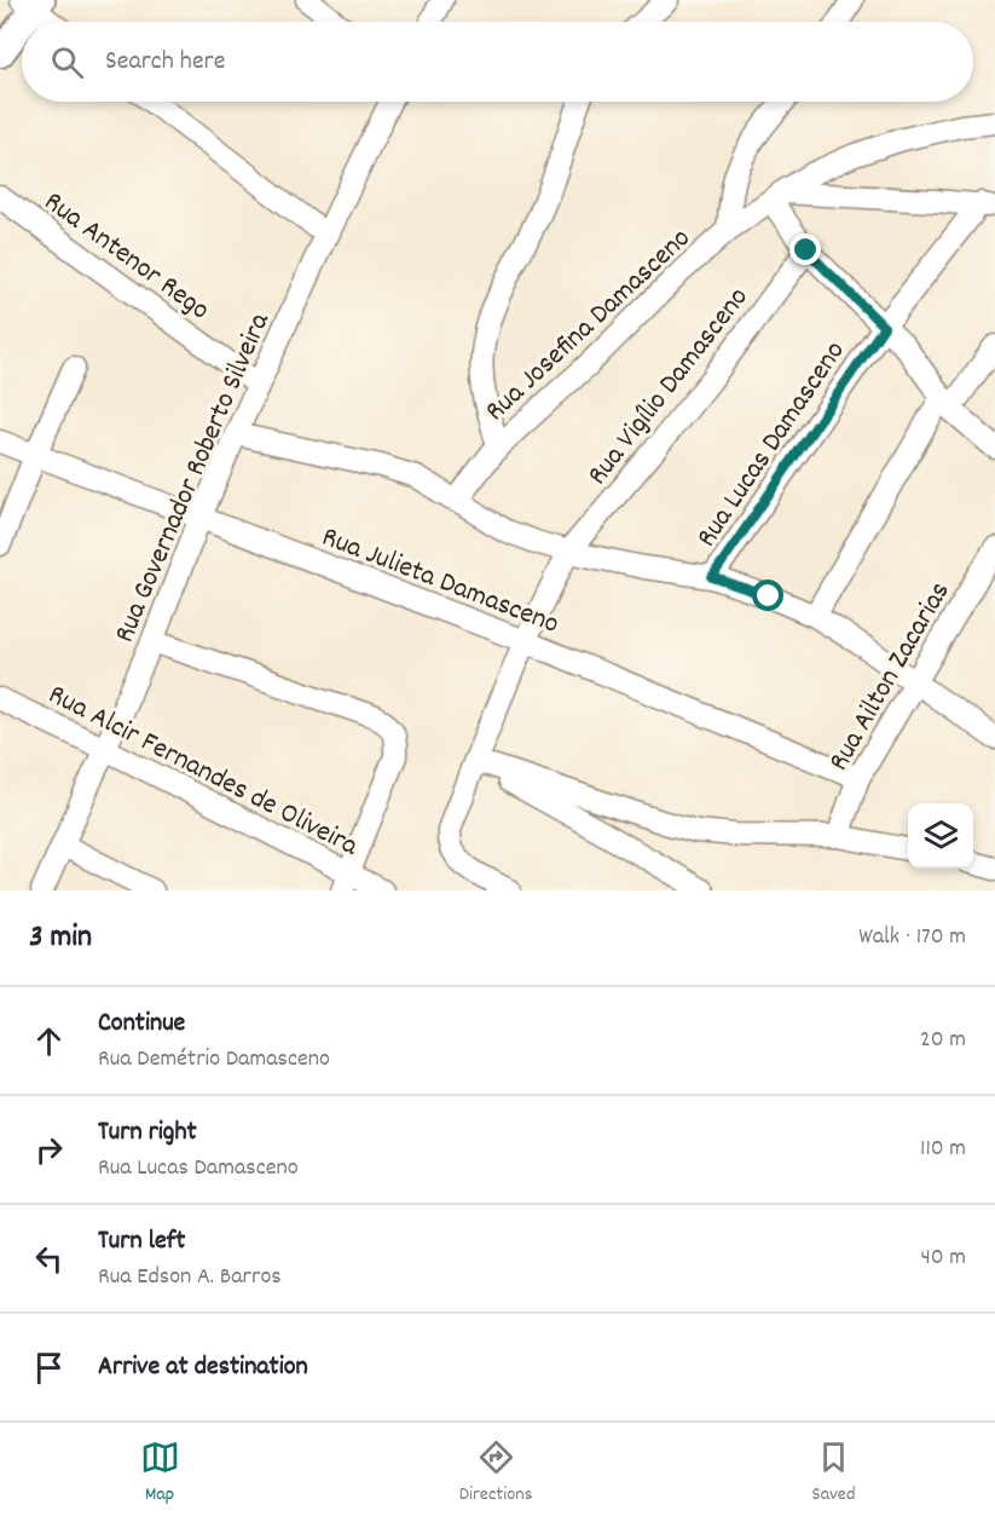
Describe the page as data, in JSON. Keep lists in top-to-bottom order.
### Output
{
  "streets": {
    "street": [
      "Rua Antenor Rego",
      "Rua Josefina Damasceno",
      "Rua Vigílio Damasceno",
      "Rua Lucas Damasceno",
      "Rua Governador Roberto Silveira",
      "Rua Julieta Damasceno",
      "Rua Ailton Zacarias",
      "Rua Alcir Fernandes de Oliveira"
    ]
  },
  "crossings": [
    ["Rua Antenor Rego", "Rua Governador Roberto Silveira"],
    ["Rua Vigílio Damasceno", "Rua Julieta Damasceno"],
    ["Rua Governador Roberto Silveira", "Rua Julieta Damasceno"],
    ["Rua Governador Roberto Silveira", "Rua Alcir Fernandes de Oliveira"],
    ["Rua Julieta Damasceno", "Rua Ailton Zacarias"]
  ],
  "page": {
    "search": "Search here",
    "heading": ["3 min", "Walk · 170 m"],
    "list": [
      ["Continue", "Rua Demétrio Damasceno", "20 m"],
      ["Turn right", "Rua Lucas Damasceno", "110 m"],
      ["Turn left", "Rua Edson A. Barros", "40 m"],
      "Arrive at destination"
    ],
    "nav": ["Map", "Directions", "Saved"]
  }
}
